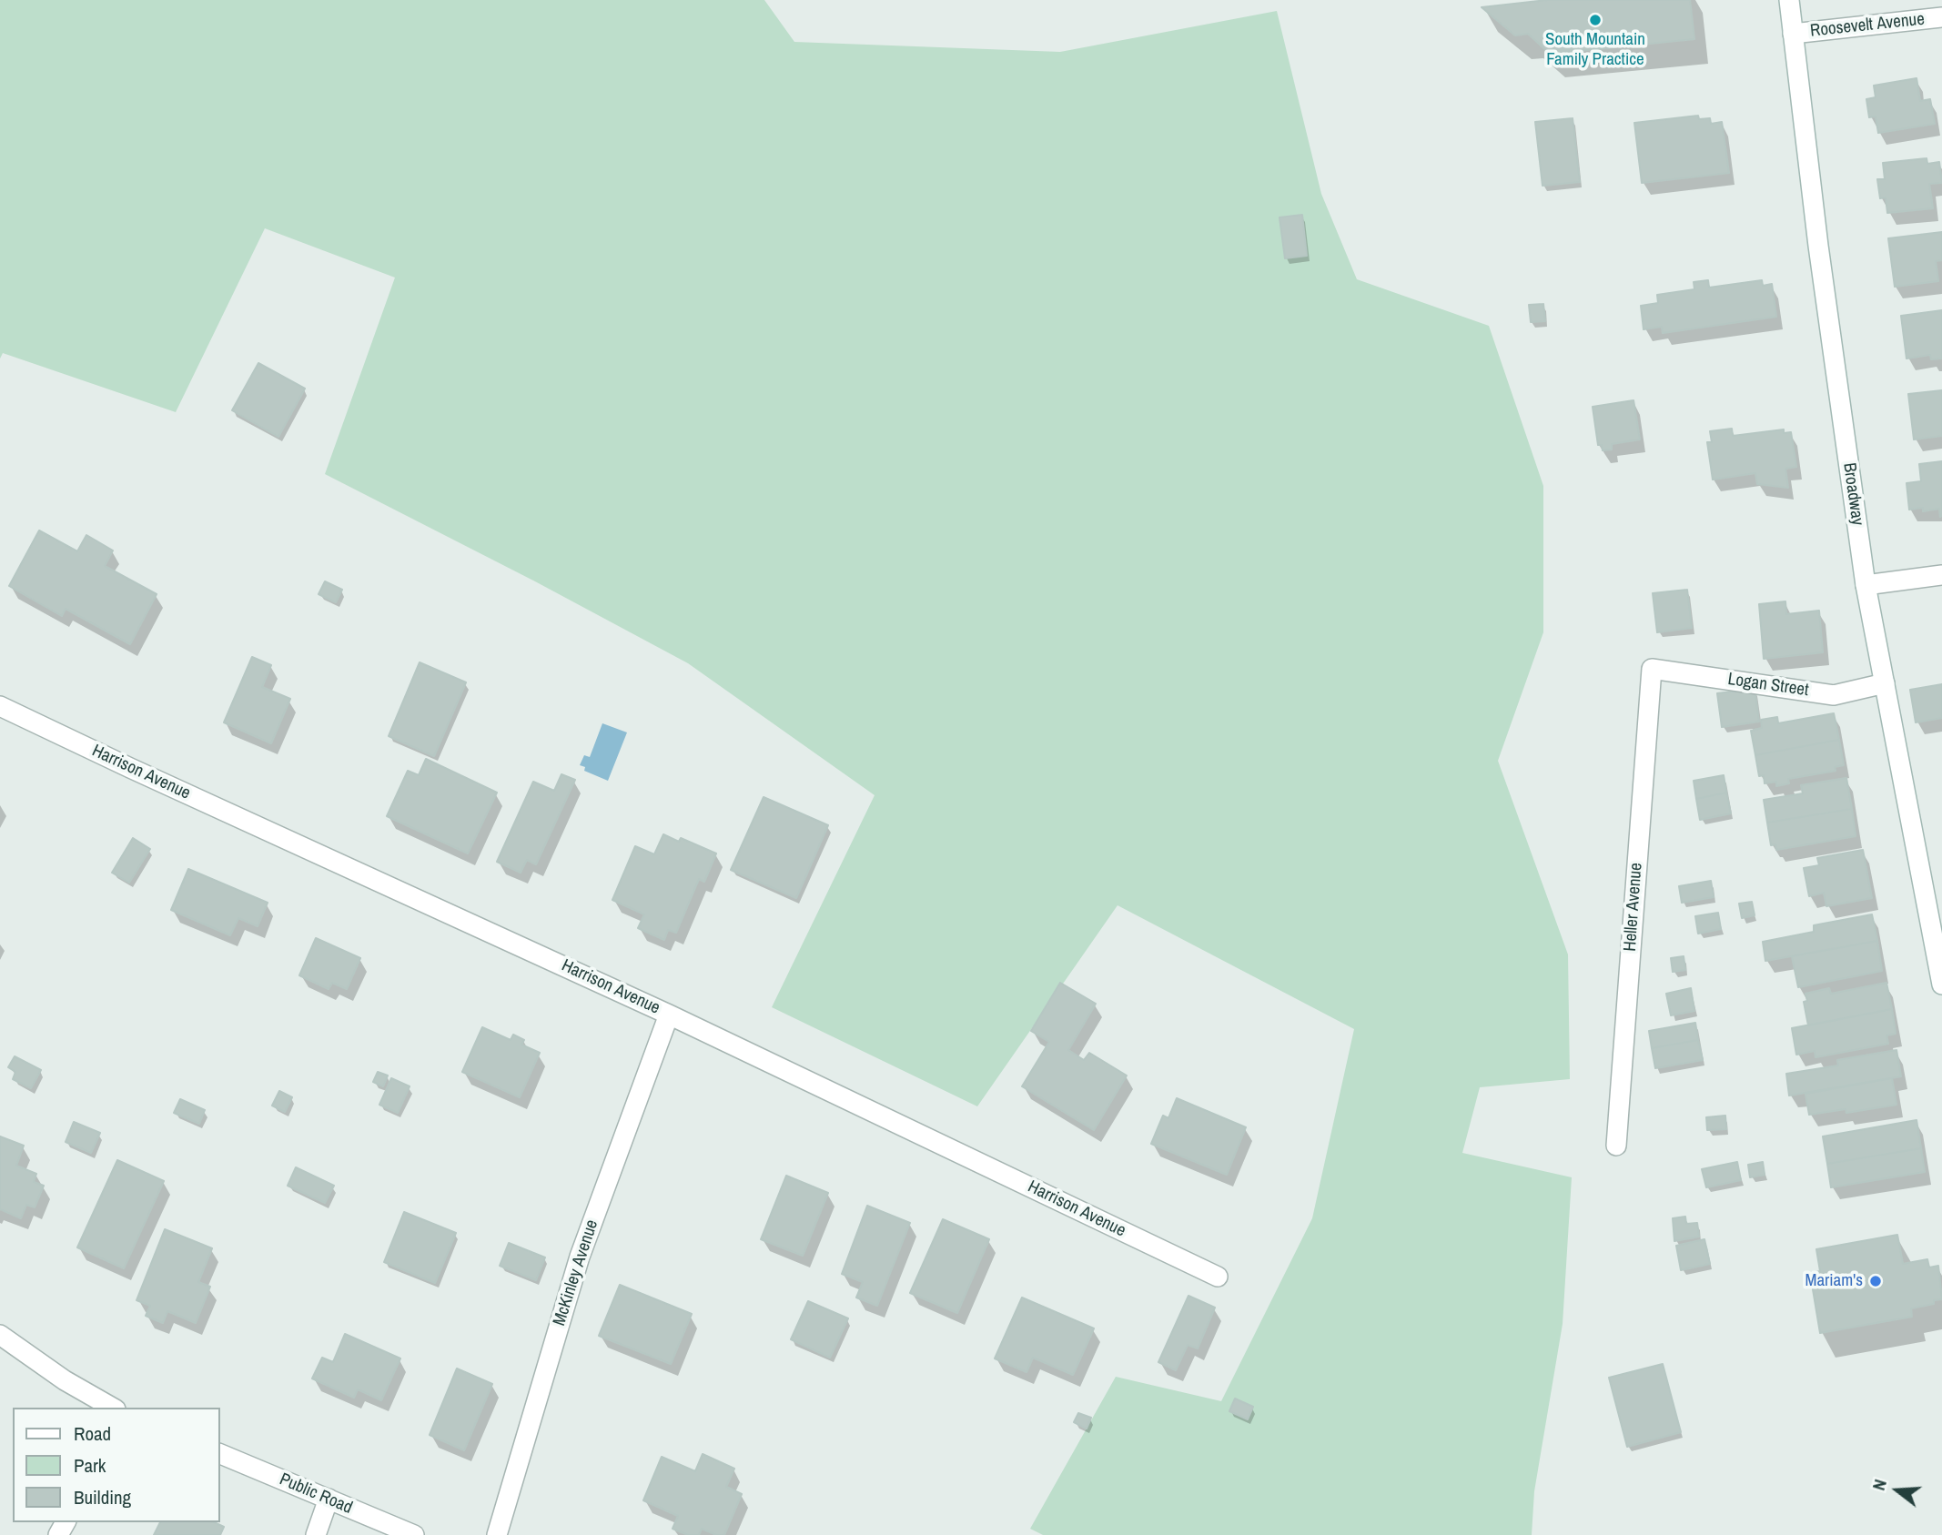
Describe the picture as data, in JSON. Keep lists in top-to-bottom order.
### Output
{
  "streets": {
    "street": [
      "Roosevelt Avenue",
      "Broadway",
      "Logan Street",
      "Harrison Avenue",
      "Heller Avenue",
      "McKinley Avenue",
      "Public Road"
    ]
  },
  "crossings": [
    ["Roosevelt Avenue", "Broadway"],
    ["Broadway", "Logan Street"],
    ["Logan Street", "Heller Avenue"],
    ["Harrison Avenue", "McKinley Avenue"]
  ],
  "places": ["South Mountain Family Practice", "Mariam's"],
  "legend": ["Road", "Park", "Building"],
  "north": "left"
}
